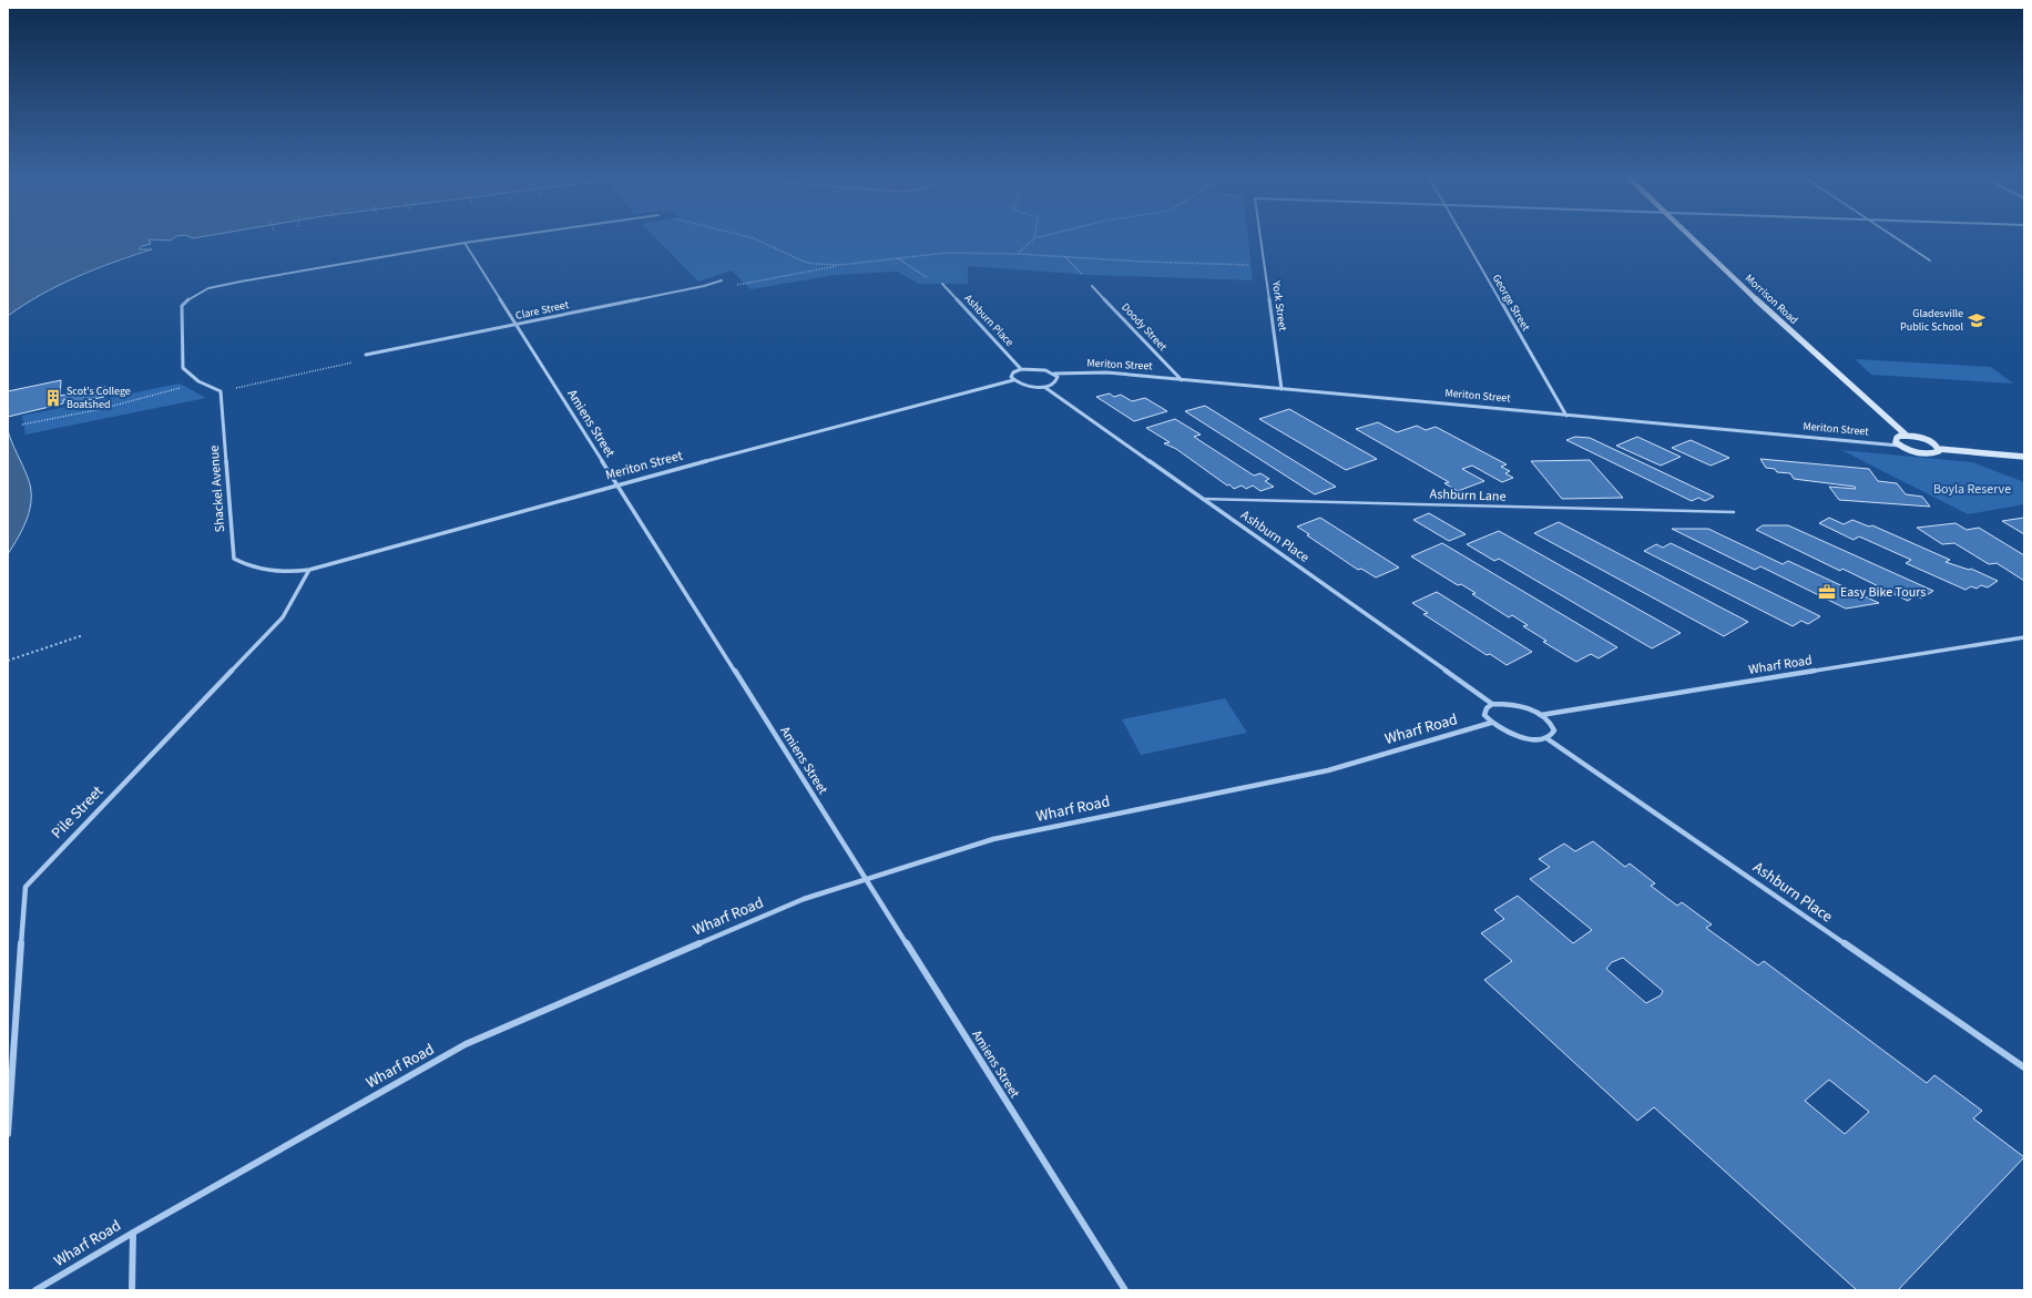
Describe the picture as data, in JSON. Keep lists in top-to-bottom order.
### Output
{
  "streets": {
    "street": [
      "Morrison Road",
      "George Street",
      "York Street",
      "Clare Street",
      "Ashburn Place",
      "Doody Street",
      "Meriton Street",
      "Amiens Street",
      "Shackel Avenue",
      "Wharf Road",
      "Pile Street"
    ],
    "lane": ["Ashburn Lane"]
  },
  "crossings": [
    ["George Street", "Meriton Street"],
    ["York Street", "Meriton Street"],
    ["Clare Street", "Amiens Street"],
    ["Ashburn Place", "Meriton Street"],
    ["Ashburn Place", "Ashburn Lane"],
    ["Doody Street", "Meriton Street"],
    ["Meriton Street", "Amiens Street"],
    ["Meriton Street", "Shackel Avenue"],
    ["Meriton Street", "Pile Street"],
    ["Amiens Street", "Wharf Road"]
  ],
  "parks": ["Boyla Reserve"],
  "places": {
    "school or university": ["Gladesville Public School"],
    "building": ["Scot's College Boatshed"],
    "office": ["Easy Bike Tours"]
  }
}
